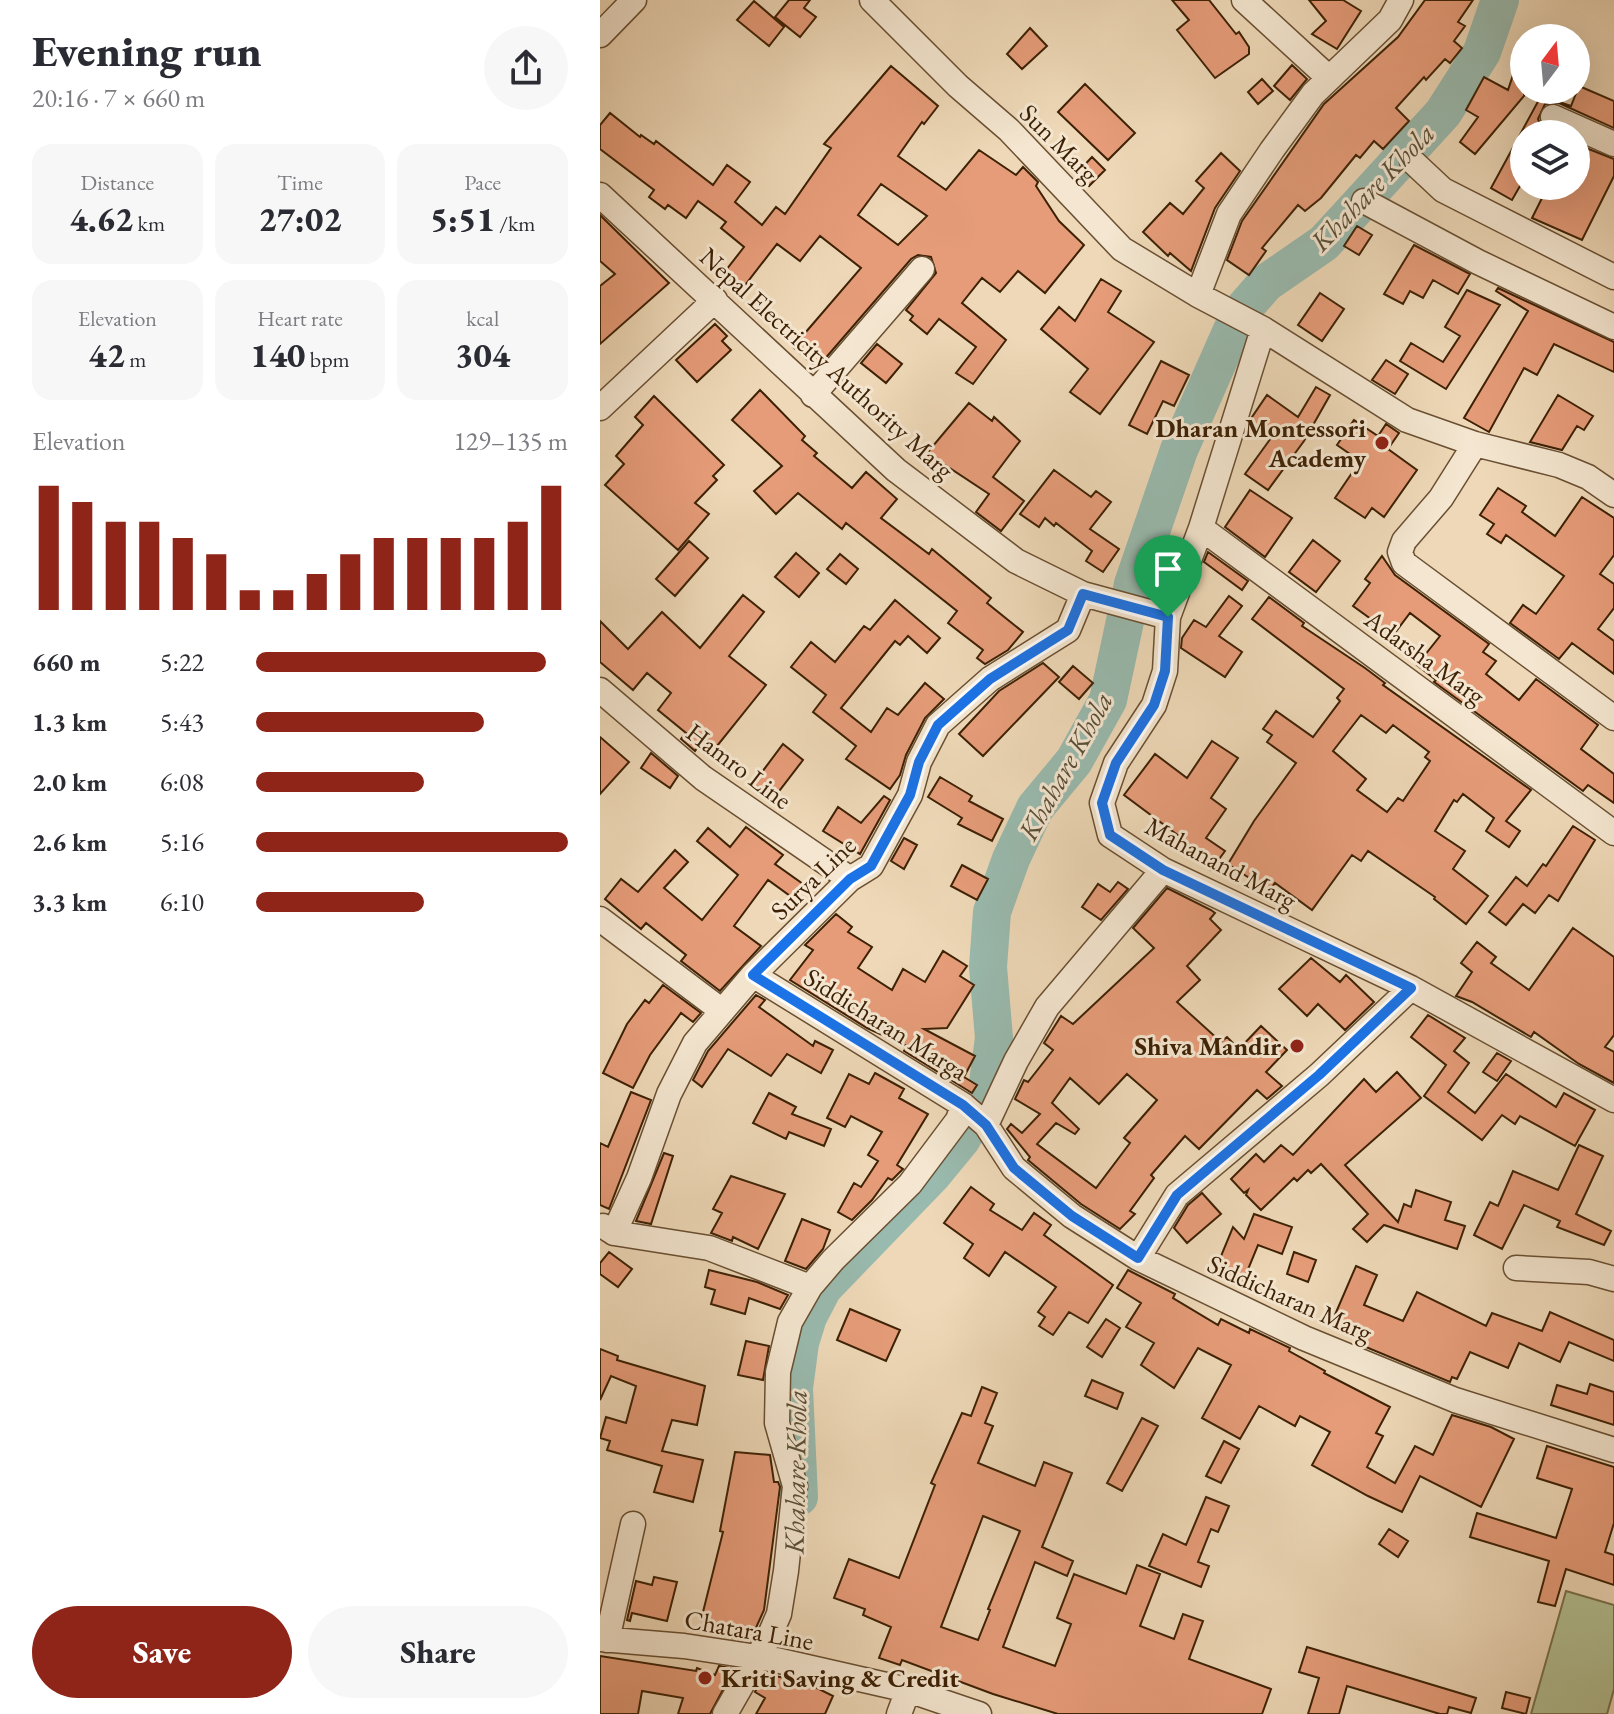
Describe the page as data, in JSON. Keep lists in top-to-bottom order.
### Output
{
  "streets": {
    "street": [
      "Sun Marg",
      "Nepal Electricity Authority Marg",
      "Adarsha Marg",
      "Hamro Line",
      "Mahanand Marg",
      "Surya Line",
      "Siddicharan Marga",
      "Siddicharan Marg",
      "Chatara Line"
    ]
  },
  "crossings": [
    ["Sun Marg", "Mahanand Marg"],
    ["Nepal Electricity Authority Marg", "Mahanand Marg"],
    ["Nepal Electricity Authority Marg", "Surya Line"],
    ["Adarsha Marg", "Mahanand Marg"],
    ["Hamro Line", "Surya Line"],
    ["Surya Line", "Siddicharan Marga"],
    ["Siddicharan Marga", "Siddicharan Marg"]
  ],
  "water": ["Khahare Khola"],
  "places": ["Dharan Montessori Academy", "Shiva Mandir", "Kriti Saving & Credit"],
  "north": "top",
  "page": {
    "heading": ["Evening run", "20:16 · 7 × 660 m"],
    "stats": [
      ["Distance", "4.62 km"],
      ["Time", "27:02"],
      ["Pace", "5:51 /km"],
      ["Elevation", "42 m"],
      ["Heart rate", "140 bpm"],
      ["kcal", "304"]
    ],
    "chart": ["Elevation", "129–135 m"],
    "list": [
      {
        "name": "660 m",
        "note": "5:22"
      },
      {
        "name": "1.3 km",
        "note": "5:43"
      },
      {
        "name": "2.0 km",
        "note": "6:08"
      },
      {
        "name": "2.6 km",
        "note": "5:16"
      },
      {
        "name": "3.3 km",
        "note": "6:10"
      }
    ],
    "buttons": ["Save", "Share"]
  }
}
